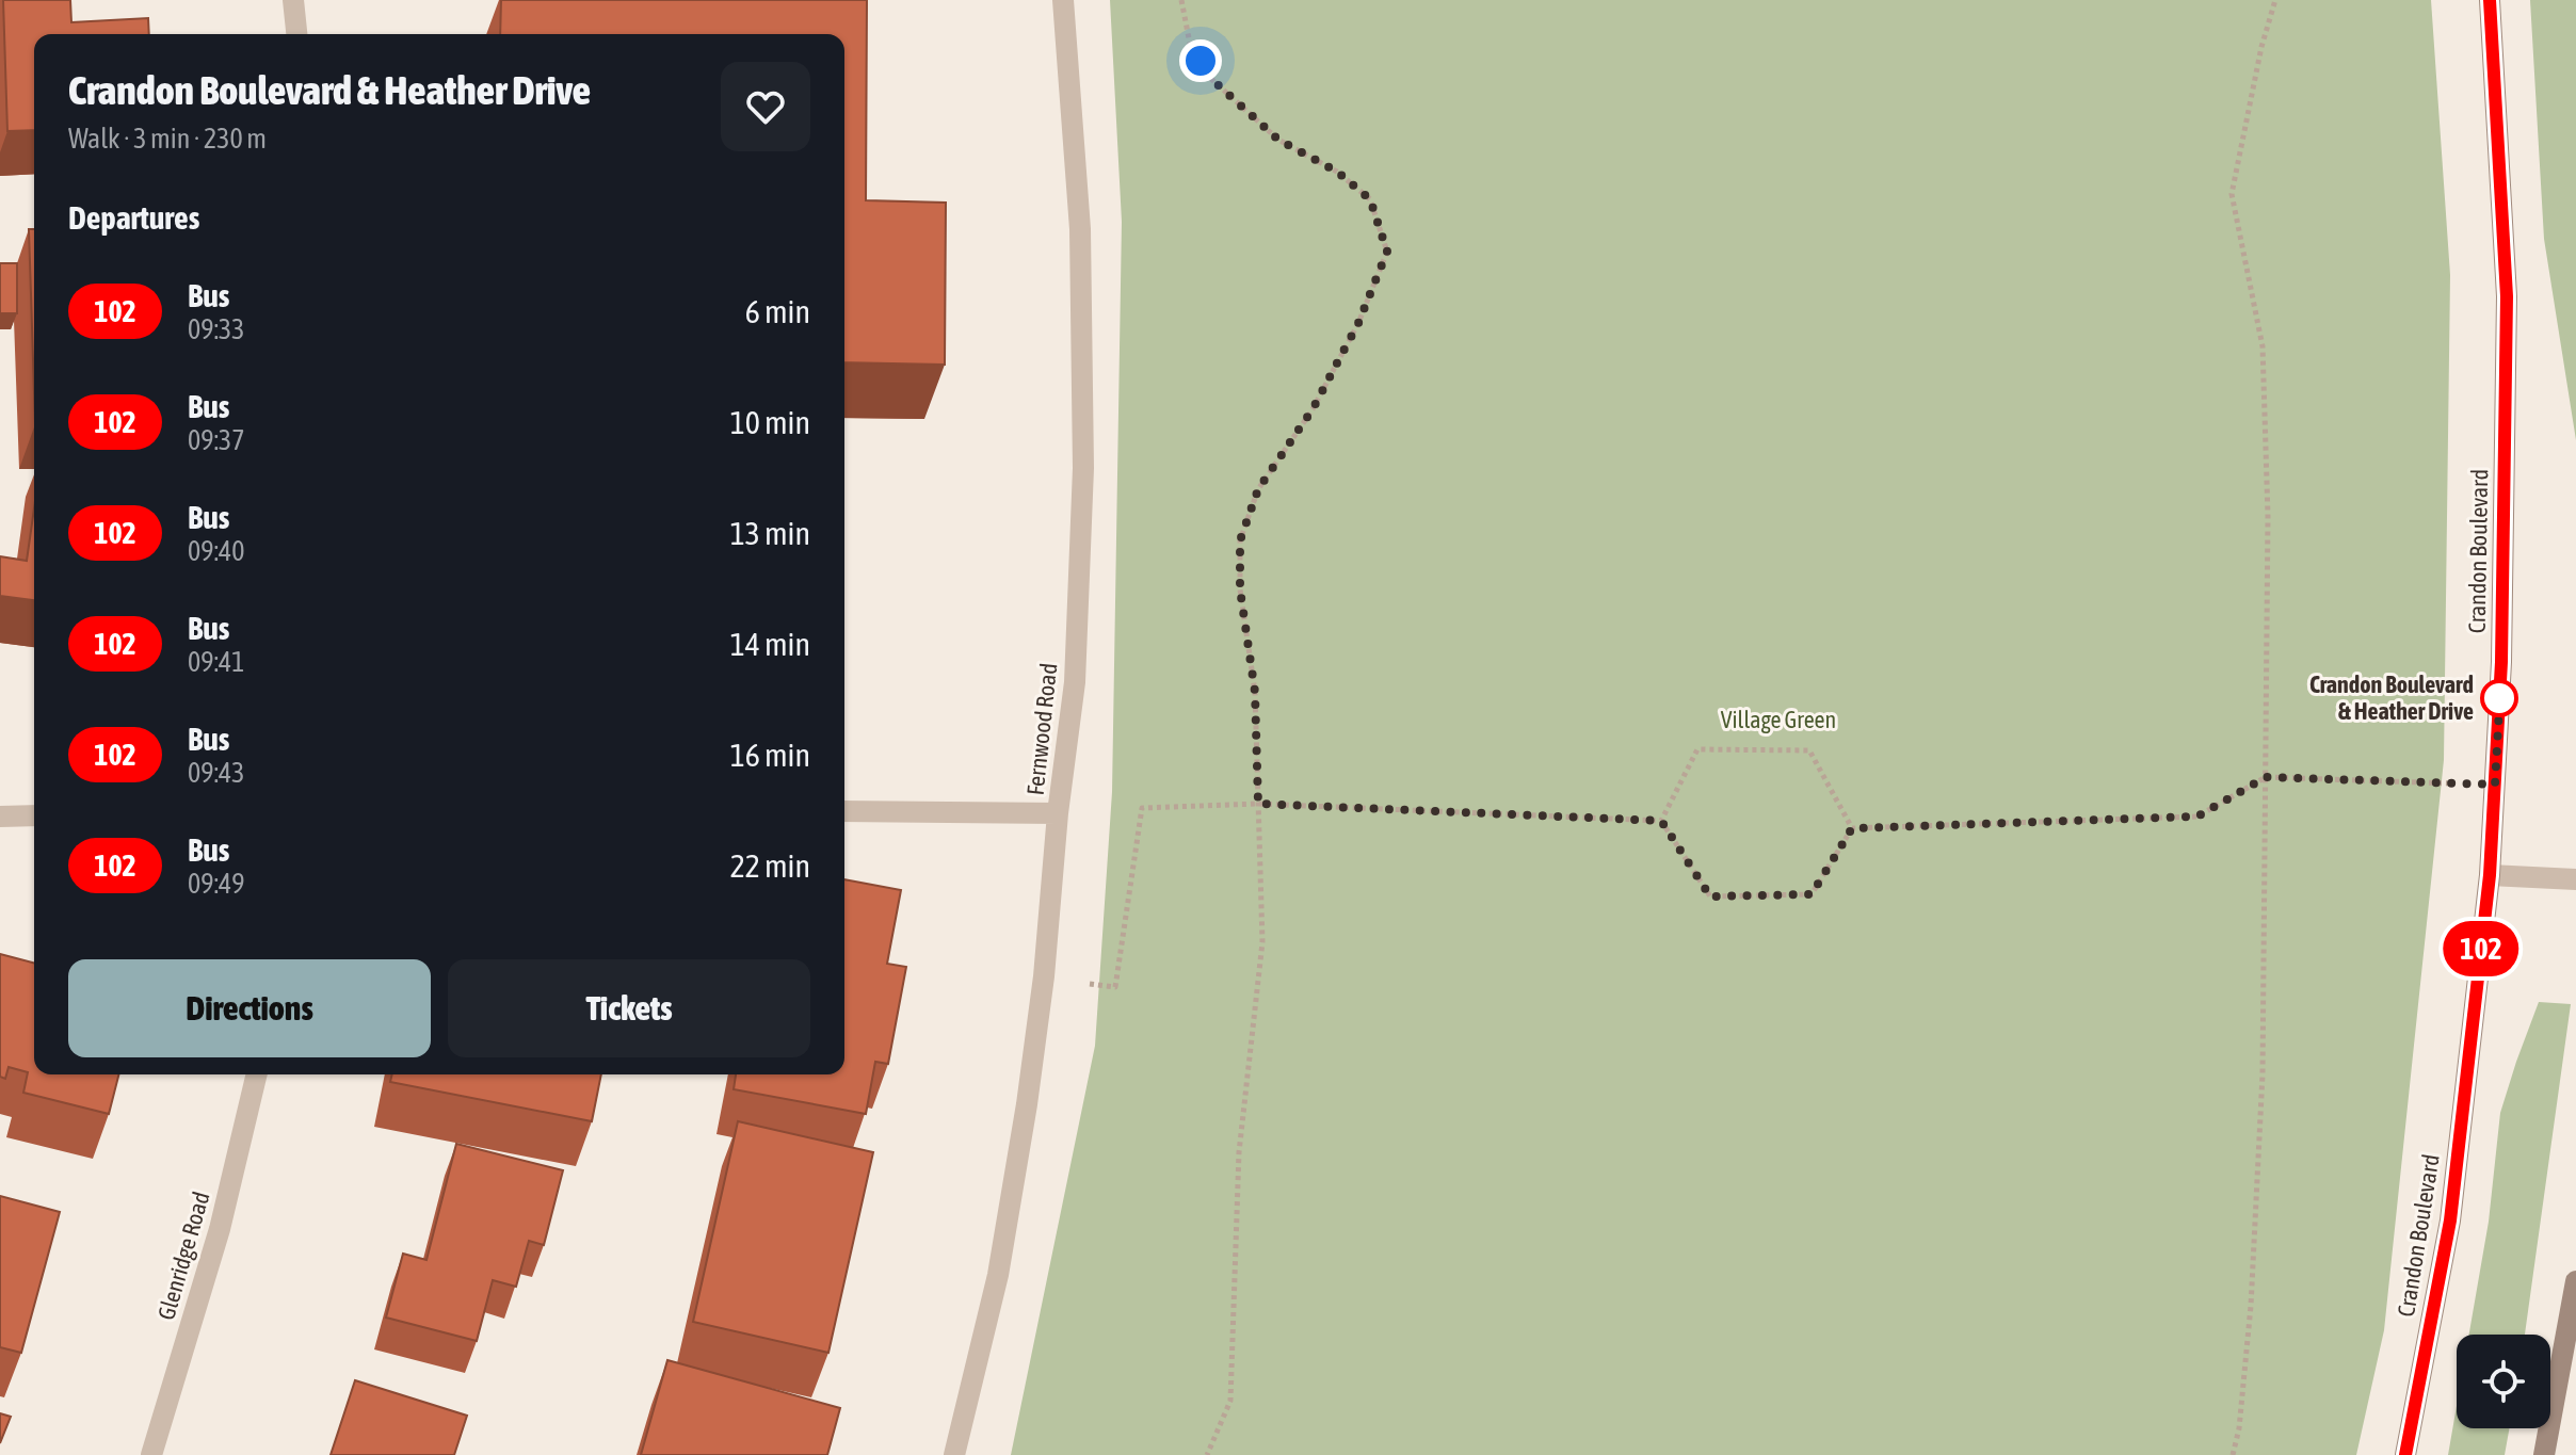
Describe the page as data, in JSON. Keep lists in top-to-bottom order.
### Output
{
  "streets": {
    "main road": ["Crandon Boulevard"],
    "street": ["Fernwood Road", "Glenridge Road"]
  },
  "parks": ["Village Green"],
  "places": ["Crandon Boulevard & Heather Drive"],
  "lines": ["bus line 102"],
  "page": {
    "on_map": "102",
    "heading": [
      ["Crandon Boulevard & Heather Drive", "Walk · 3 min · 230 m"],
      "Departures"
    ],
    "list": [
      {
        "mark": "102",
        "name": "Bus",
        "note": "09:33",
        "value": "6 min"
      },
      {
        "mark": "102",
        "name": "Bus",
        "note": "09:37",
        "value": "10 min"
      },
      {
        "mark": "102",
        "name": "Bus",
        "note": "09:40",
        "value": "13 min"
      },
      {
        "mark": "102",
        "name": "Bus",
        "note": "09:41",
        "value": "14 min"
      },
      {
        "mark": "102",
        "name": "Bus",
        "note": "09:43",
        "value": "16 min"
      },
      {
        "mark": "102",
        "name": "Bus",
        "note": "09:49",
        "value": "22 min"
      }
    ],
    "buttons": ["Directions", "Tickets"]
  }
}
